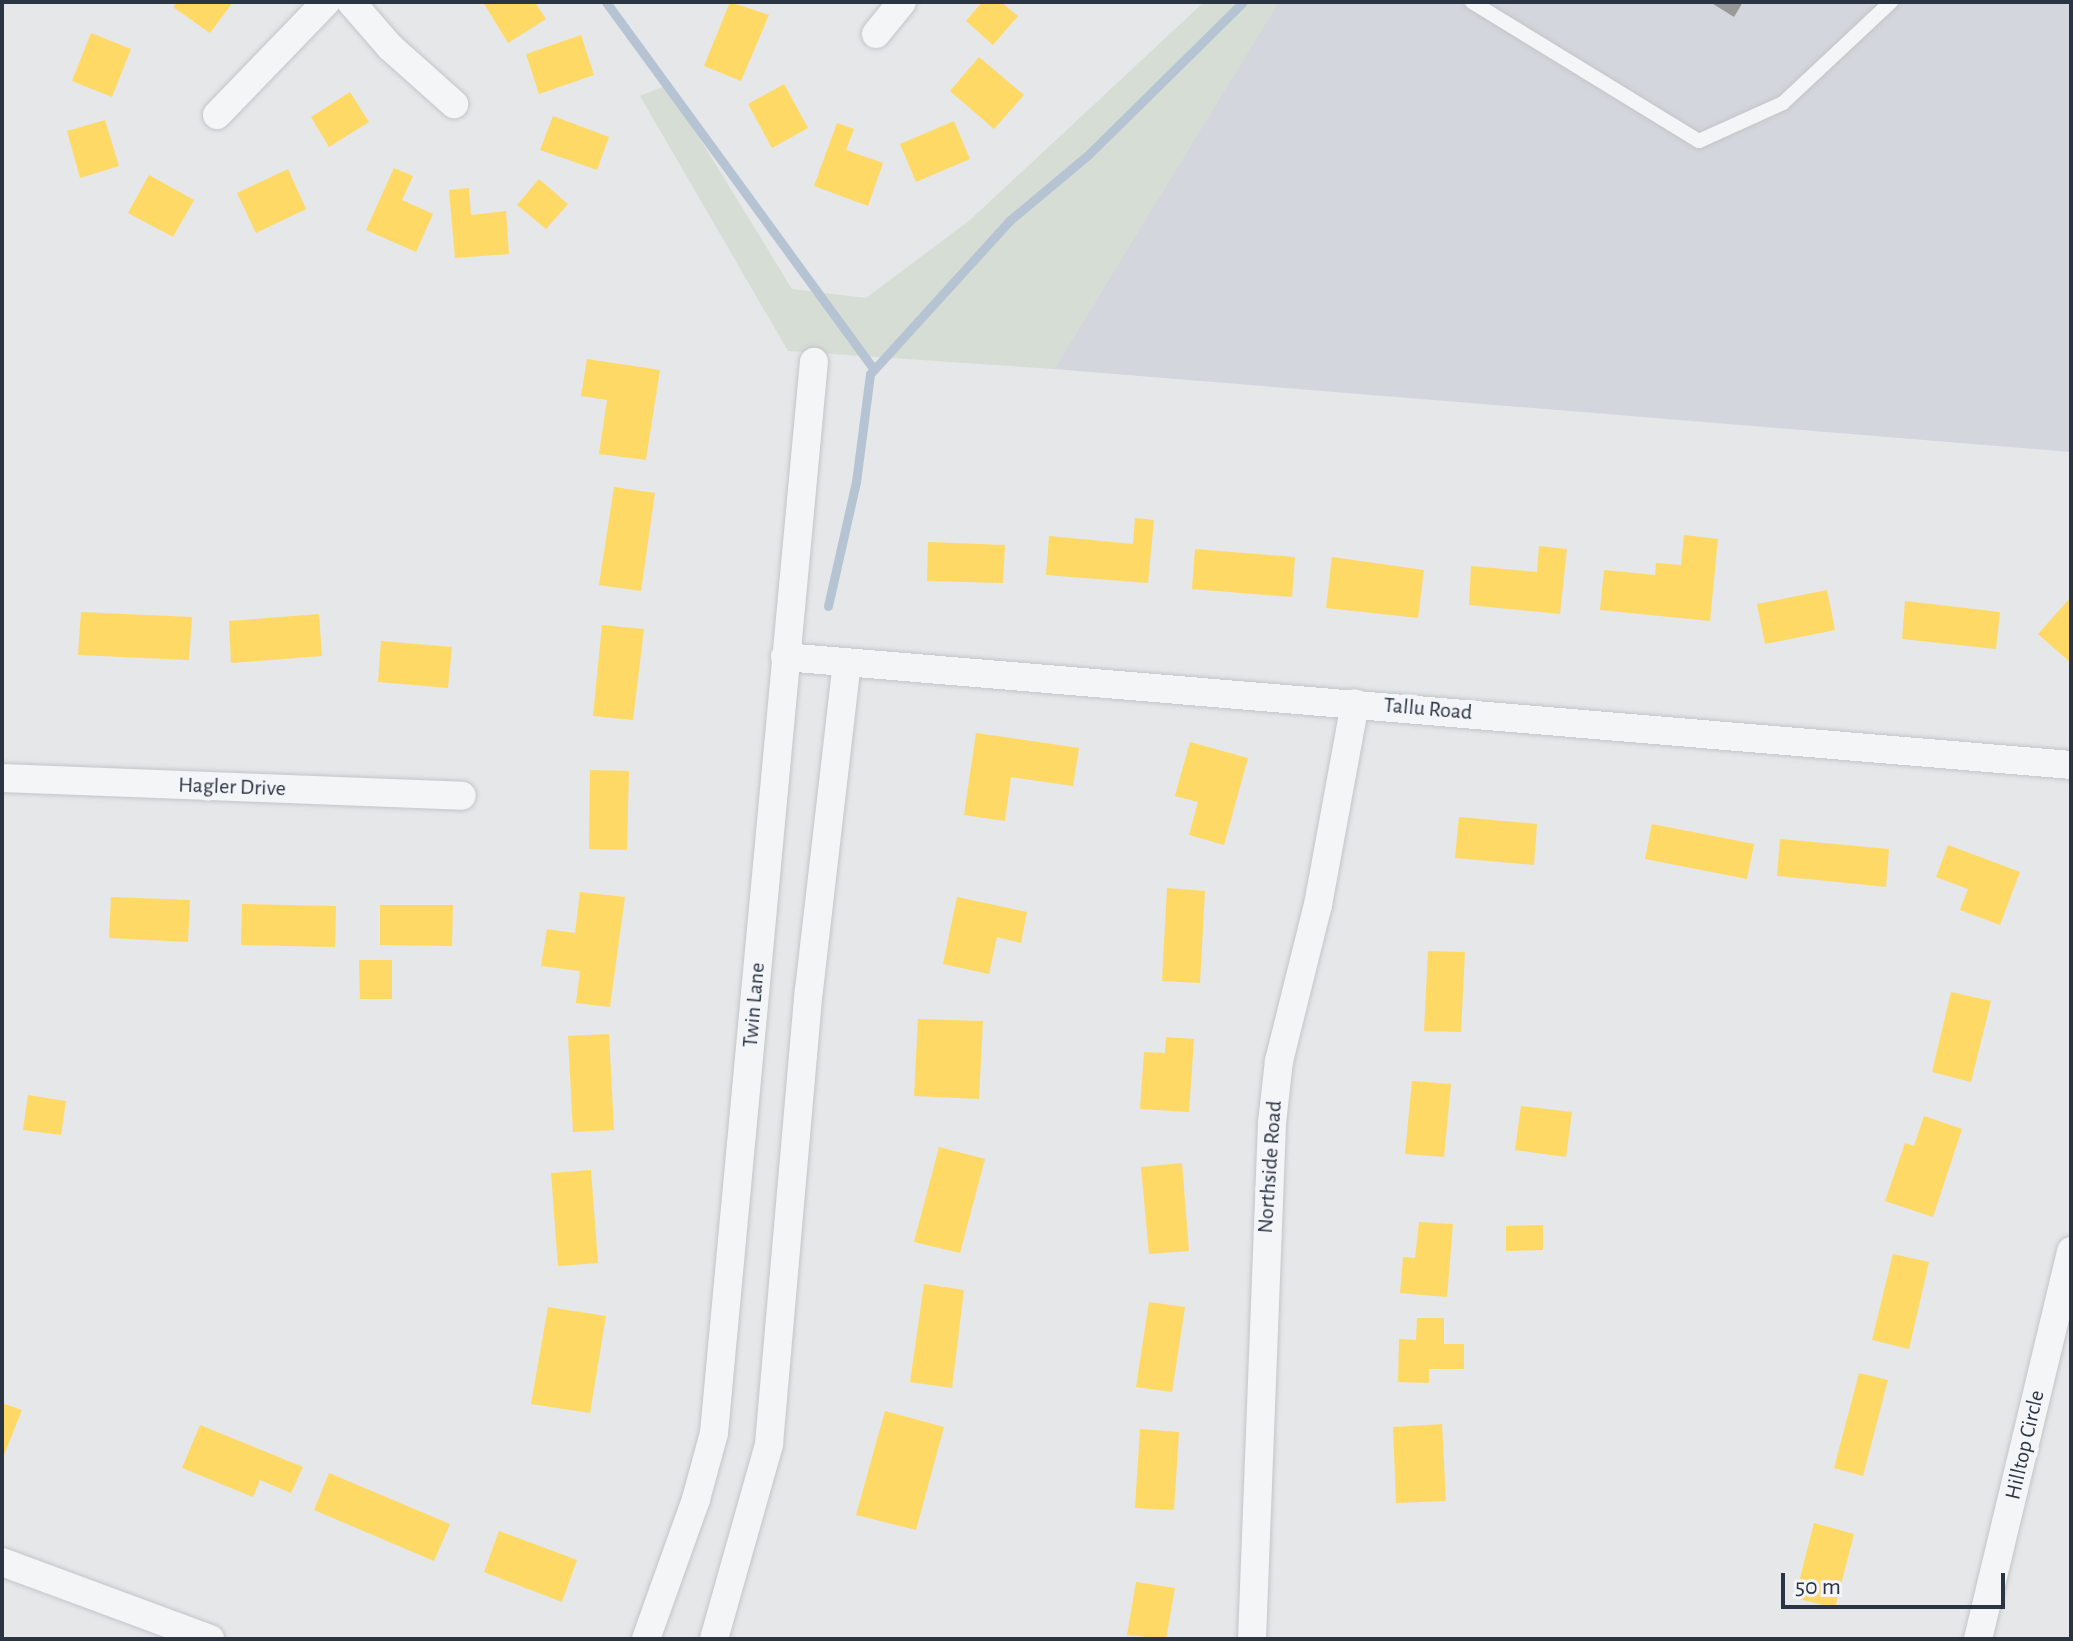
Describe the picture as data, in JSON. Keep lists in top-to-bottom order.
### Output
{
  "streets": {
    "street": [
      "Tallu Road",
      "Hagler Drive",
      "Twin Lane",
      "Northside Road",
      "Hilltop Circle"
    ]
  },
  "crossings": [
    ["Tallu Road", "Twin Lane"],
    ["Tallu Road", "Northside Road"]
  ],
  "scale_bar": "50 m"
}
